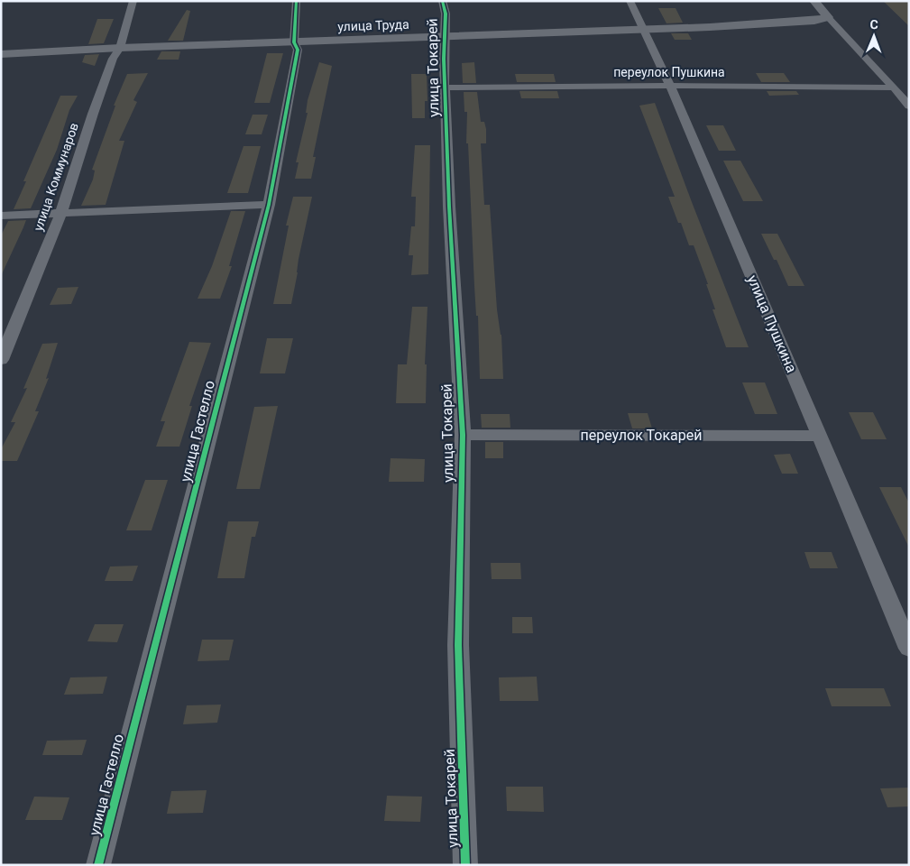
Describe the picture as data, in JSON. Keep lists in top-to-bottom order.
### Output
{
  "streets": {
    "street": [
      "улица Труда",
      "улица Токарей",
      "переулок Пушкина",
      "улица Коммунаров",
      "улица Пушкина",
      "улица Гастелло",
      "переулок Токарей"
    ]
  },
  "crossings": [
    ["улица Труда", "улица Токарей"],
    ["улица Труда", "улица Коммунаров"],
    ["улица Труда", "улица Пушкина"],
    ["улица Труда", "улица Гастелло"],
    ["улица Токарей", "переулок Пушкина"],
    ["улица Токарей", "переулок Токарей"],
    ["переулок Пушкина", "улица Пушкина"],
    ["улица Пушкина", "переулок Токарей"]
  ],
  "north": "top"
}
